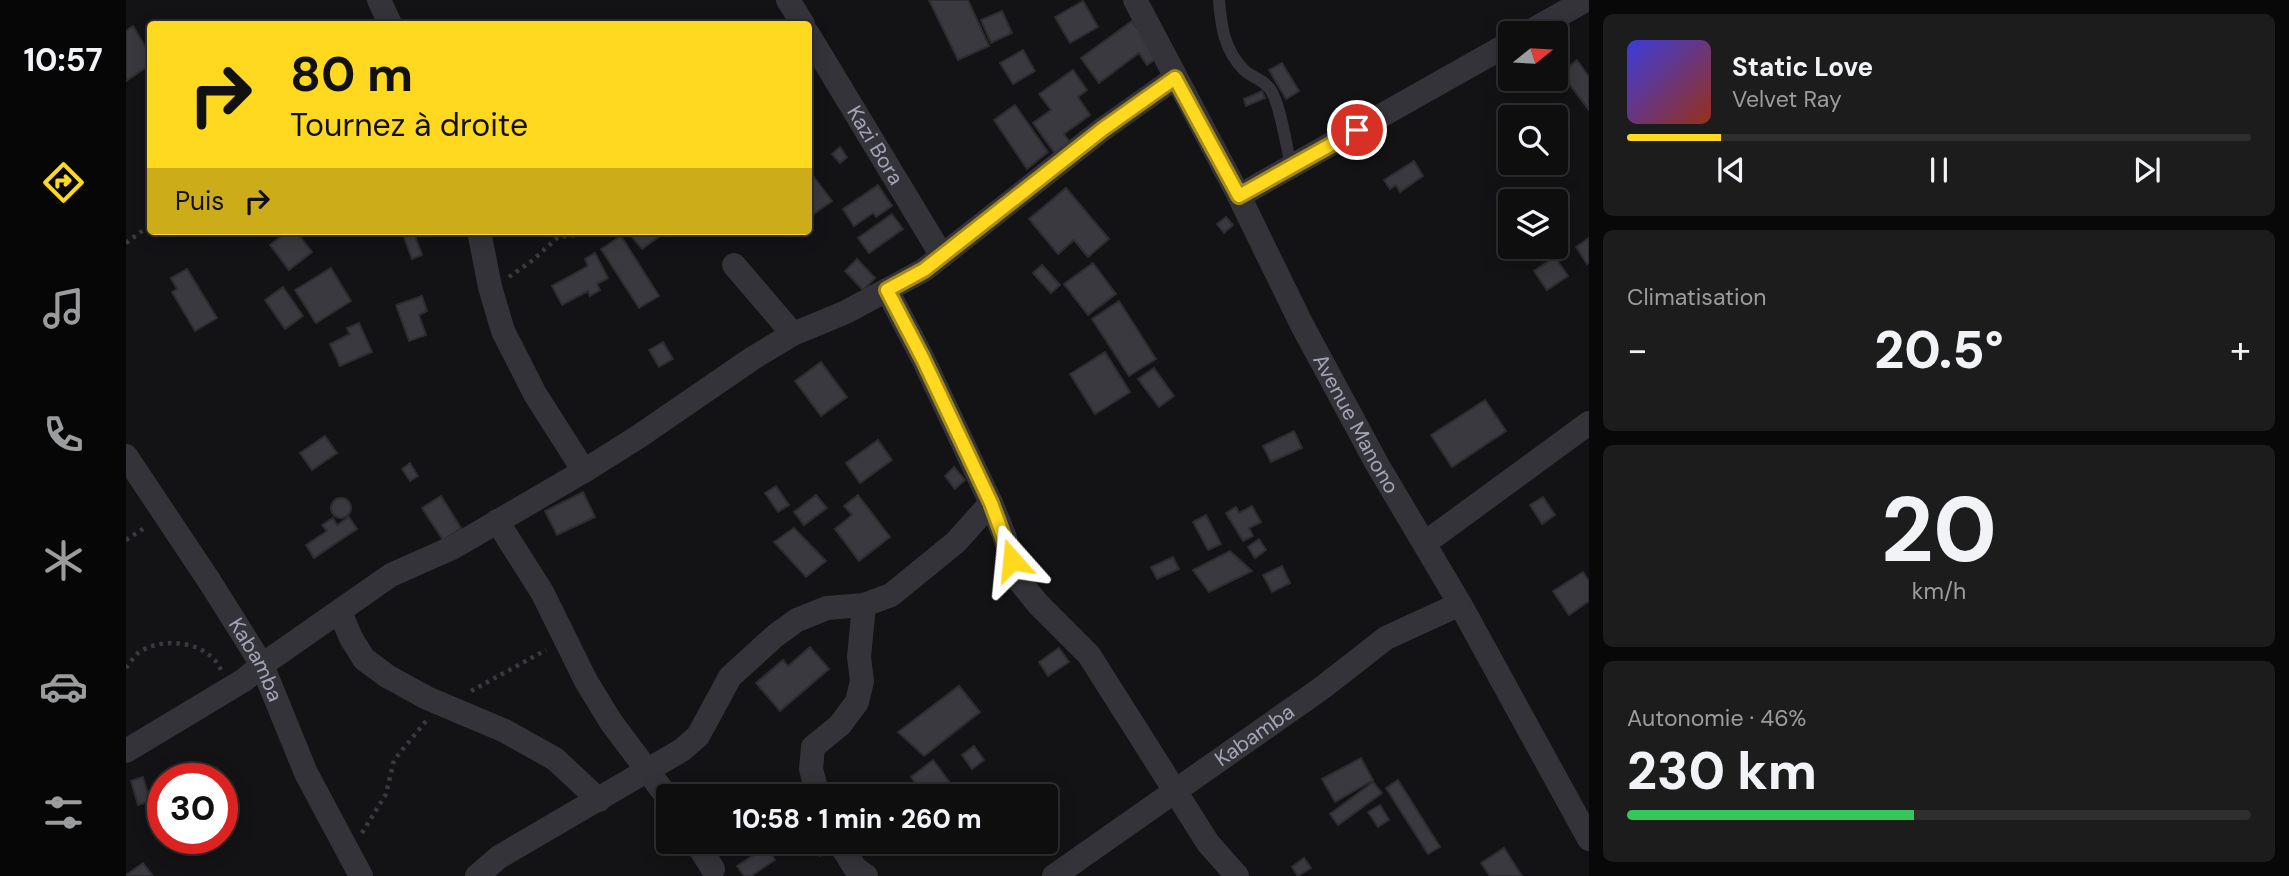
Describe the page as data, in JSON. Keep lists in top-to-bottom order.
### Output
{
  "streets": {
    "street": ["Kazi Bora", "Avenue Manono", "Kabamba"]
  },
  "crossings": [
    ["Avenue Manono", "Kabamba"]
  ],
  "north": "right",
  "page": {
    "tabs": "10:57",
    "turn": ["80 m", "Tournez à droite"],
    "song": ["Static Love", "Velvet Ray"],
    "then": "Puis",
    "tile": [
      "Climatisation",
      ["20", "km/h"],
      ["Autonomie · 46%", "230 km"]
    ],
    "heat": ["−", "20.5°", "+"],
    "limit": "30",
    "trip": "10:58 · 1 min · 260 m"
  }
}
